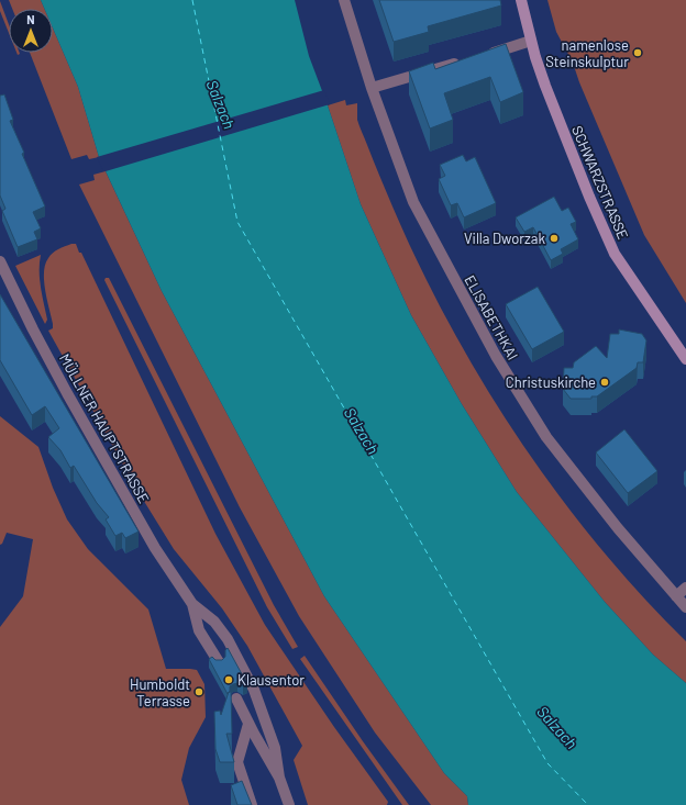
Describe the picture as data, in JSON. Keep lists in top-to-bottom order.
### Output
{
  "streets": {
    "main road": ["SCHWARZSTRASSE"],
    "street": ["ELISABETHKAI", "MÜLLNER HAUPTSTRASSE"]
  },
  "water": ["Salzach"],
  "places": [
    "namenlose Steinskulptur",
    "Villa Dworzak",
    "Christuskirche",
    "Klausentor",
    "Humboldt Terrasse"
  ],
  "north": "top"
}
